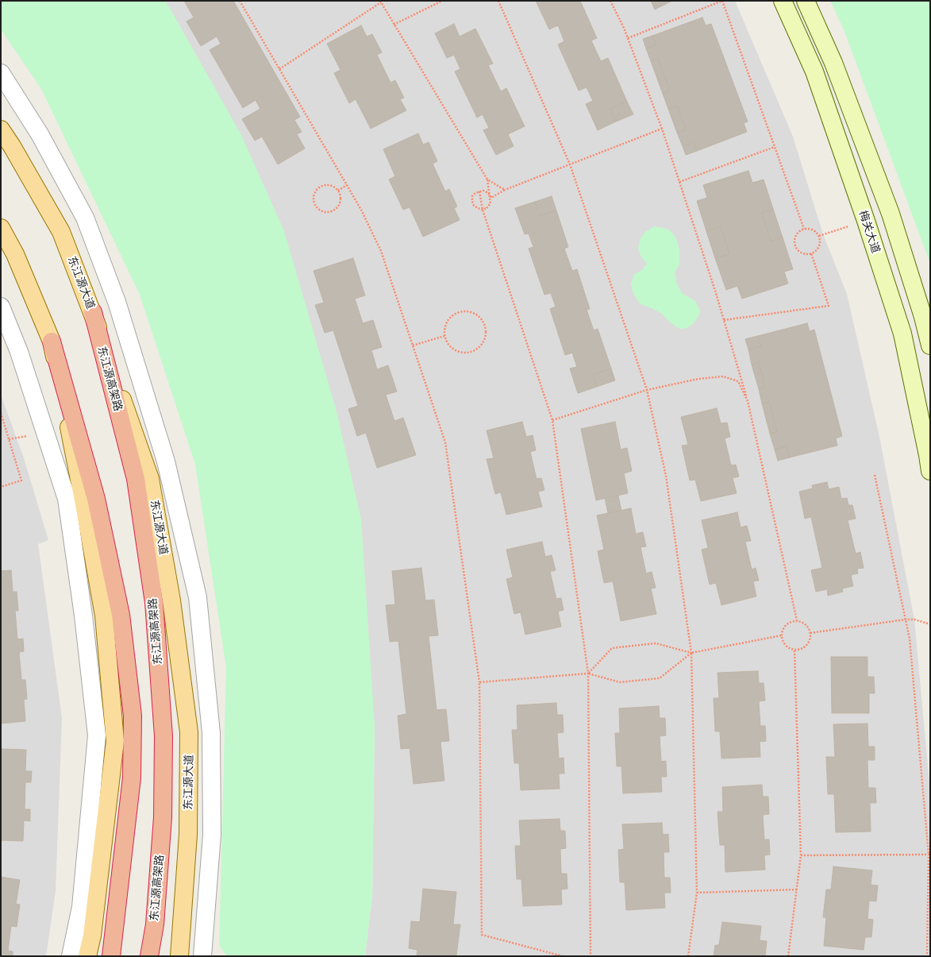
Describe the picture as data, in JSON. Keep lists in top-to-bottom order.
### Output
{
  "streets": {
    "highway": ["东江源高架路"],
    "main road": ["梅关大道", "东江源大道"]
  },
  "crossings": [
    ["东江源大道", "东江源高架路"]
  ]
}
